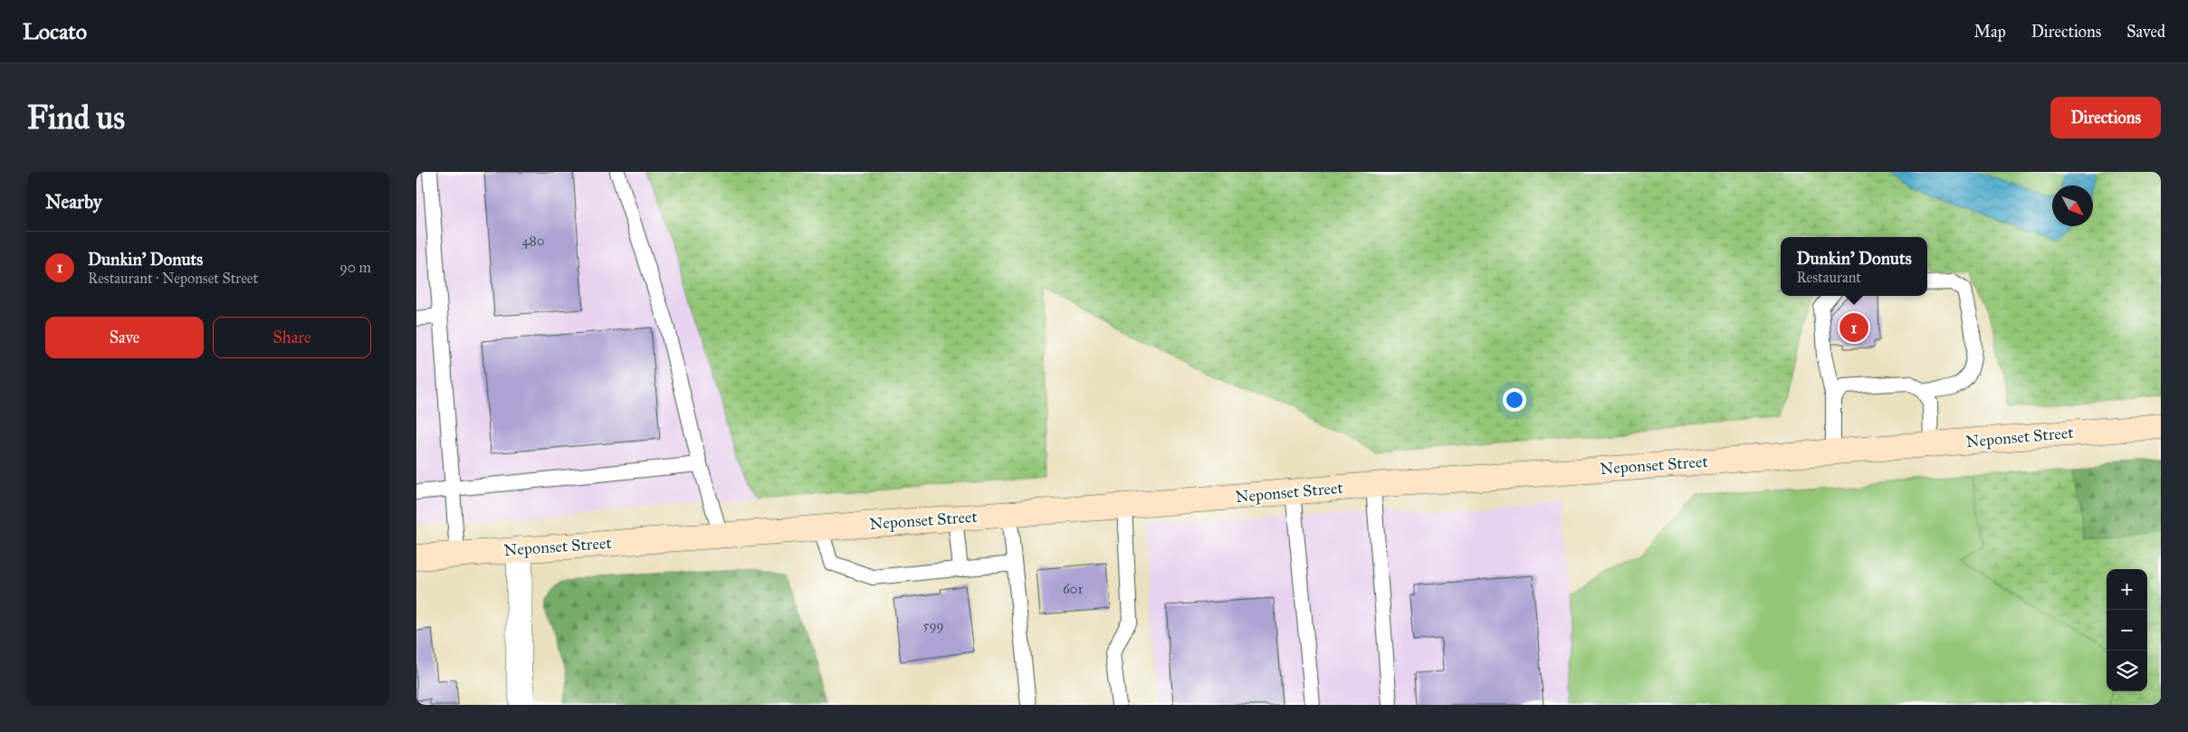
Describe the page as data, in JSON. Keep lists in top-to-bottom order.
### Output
{
  "streets": {
    "main road": ["Neponset Street"]
  },
  "house_numbers": ["480", "601", "599"],
  "north": "bottom right",
  "page": {
    "header": "Locato",
    "nav": ["Map", "Directions", "Saved"],
    "buttons": [
      "Directions",
      ["Save", "Share"]
    ],
    "title": "Find us",
    "heading": "Nearby",
    "list": [
      {
        "mark": "1",
        "name": "Dunkin' Donuts",
        "note": "Restaurant · Neponset Street",
        "value": "90 m"
      }
    ],
    "popup": ["Dunkin' Donuts", "Restaurant"],
    "pins": "1",
    "map_buttons": ["+", "−"]
  }
}
